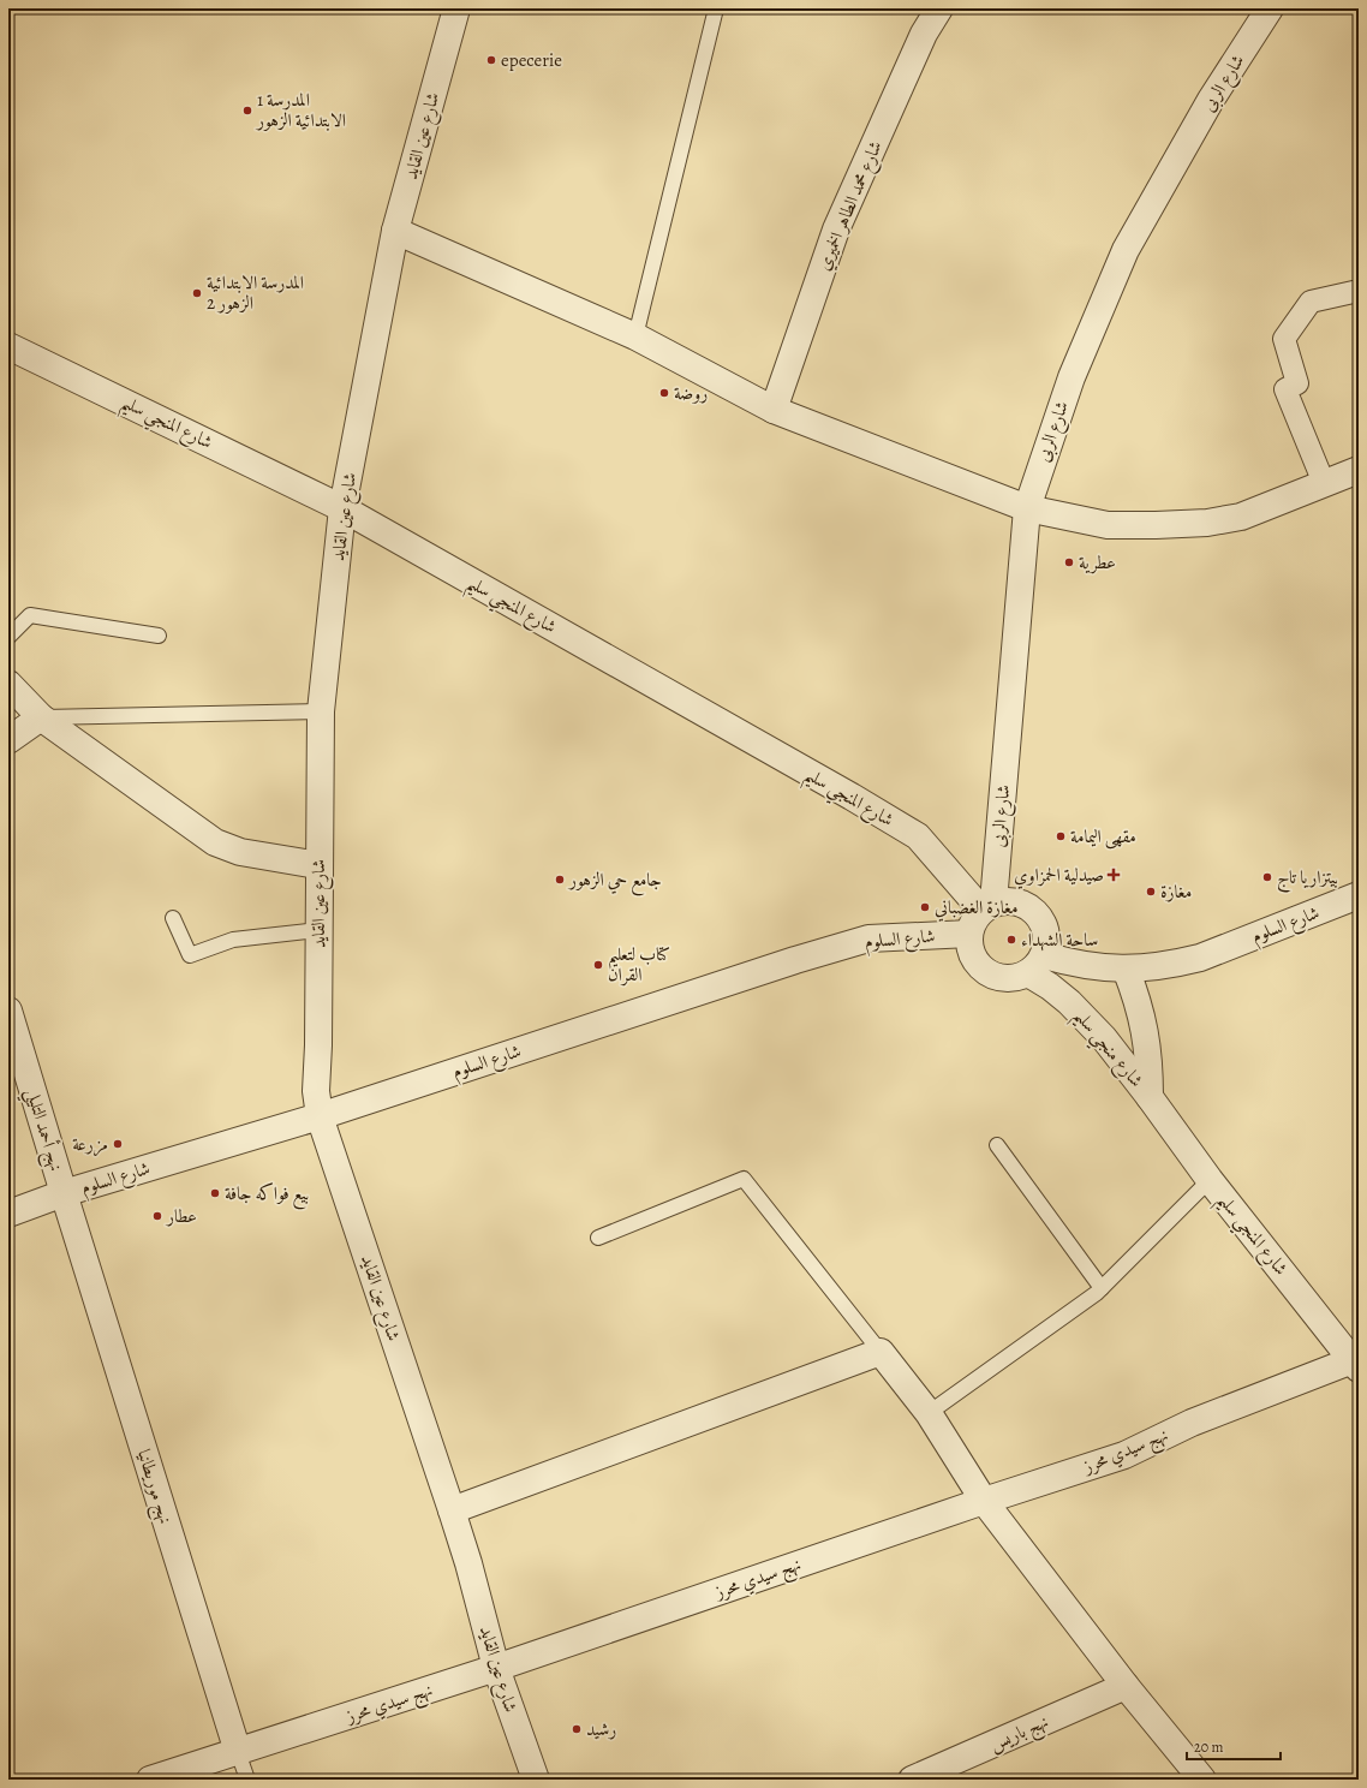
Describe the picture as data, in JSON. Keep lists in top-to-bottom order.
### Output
{
  "streets": {
    "street": [
      "شارع الربى",
      "شارع عين القايد",
      "شارع محمد الطاهر الخميري",
      "شارع المنجي سليم",
      "شارع السلوم",
      "شارع منجي سليم",
      "نهج أحمد التليلي",
      "نهج سيدي محرز",
      "نهج موريطانيا",
      "نهج باريس"
    ]
  },
  "crossings": [
    ["شارع الربى", "شارع المنجي سليم"],
    ["شارع الربى", "شارع السلوم"],
    ["شارع الربى", "شارع منجي سليم"],
    ["شارع عين القايد", "شارع المنجي سليم"],
    ["شارع عين القايد", "شارع السلوم"],
    ["شارع عين القايد", "نهج سيدي محرز"],
    ["شارع المنجي سليم", "شارع السلوم"],
    ["شارع المنجي سليم", "شارع منجي سليم"],
    ["شارع المنجي سليم", "نهج سيدي محرز"],
    ["شارع السلوم", "شارع منجي سليم"],
    ["شارع السلوم", "نهج أحمد التليلي"],
    ["شارع السلوم", "نهج موريطانيا"],
    ["نهج أحمد التليلي", "نهج موريطانيا"],
    ["نهج سيدي محرز", "نهج موريطانيا"]
  ],
  "places": {
    "other": [
      "epecerie",
      "1 المدرسة الابتدائية الزهور",
      "المدرسة الابتدائية الزهور 2",
      "روضة",
      "عطرية",
      "مقهى اليمامة",
      "بيتزاريا تاج",
      "جامع حي الزهور",
      "مغازة",
      "مغازة الغضباني",
      "ساحة الشهداء",
      "كتاب لتعليم القران",
      "مزرعة",
      "بيع فواكه جافة",
      "عطار",
      "رشيد"
    ],
    "health": ["صيدلية الحمزاوي"]
  },
  "scale_bar": "20 m"
}
